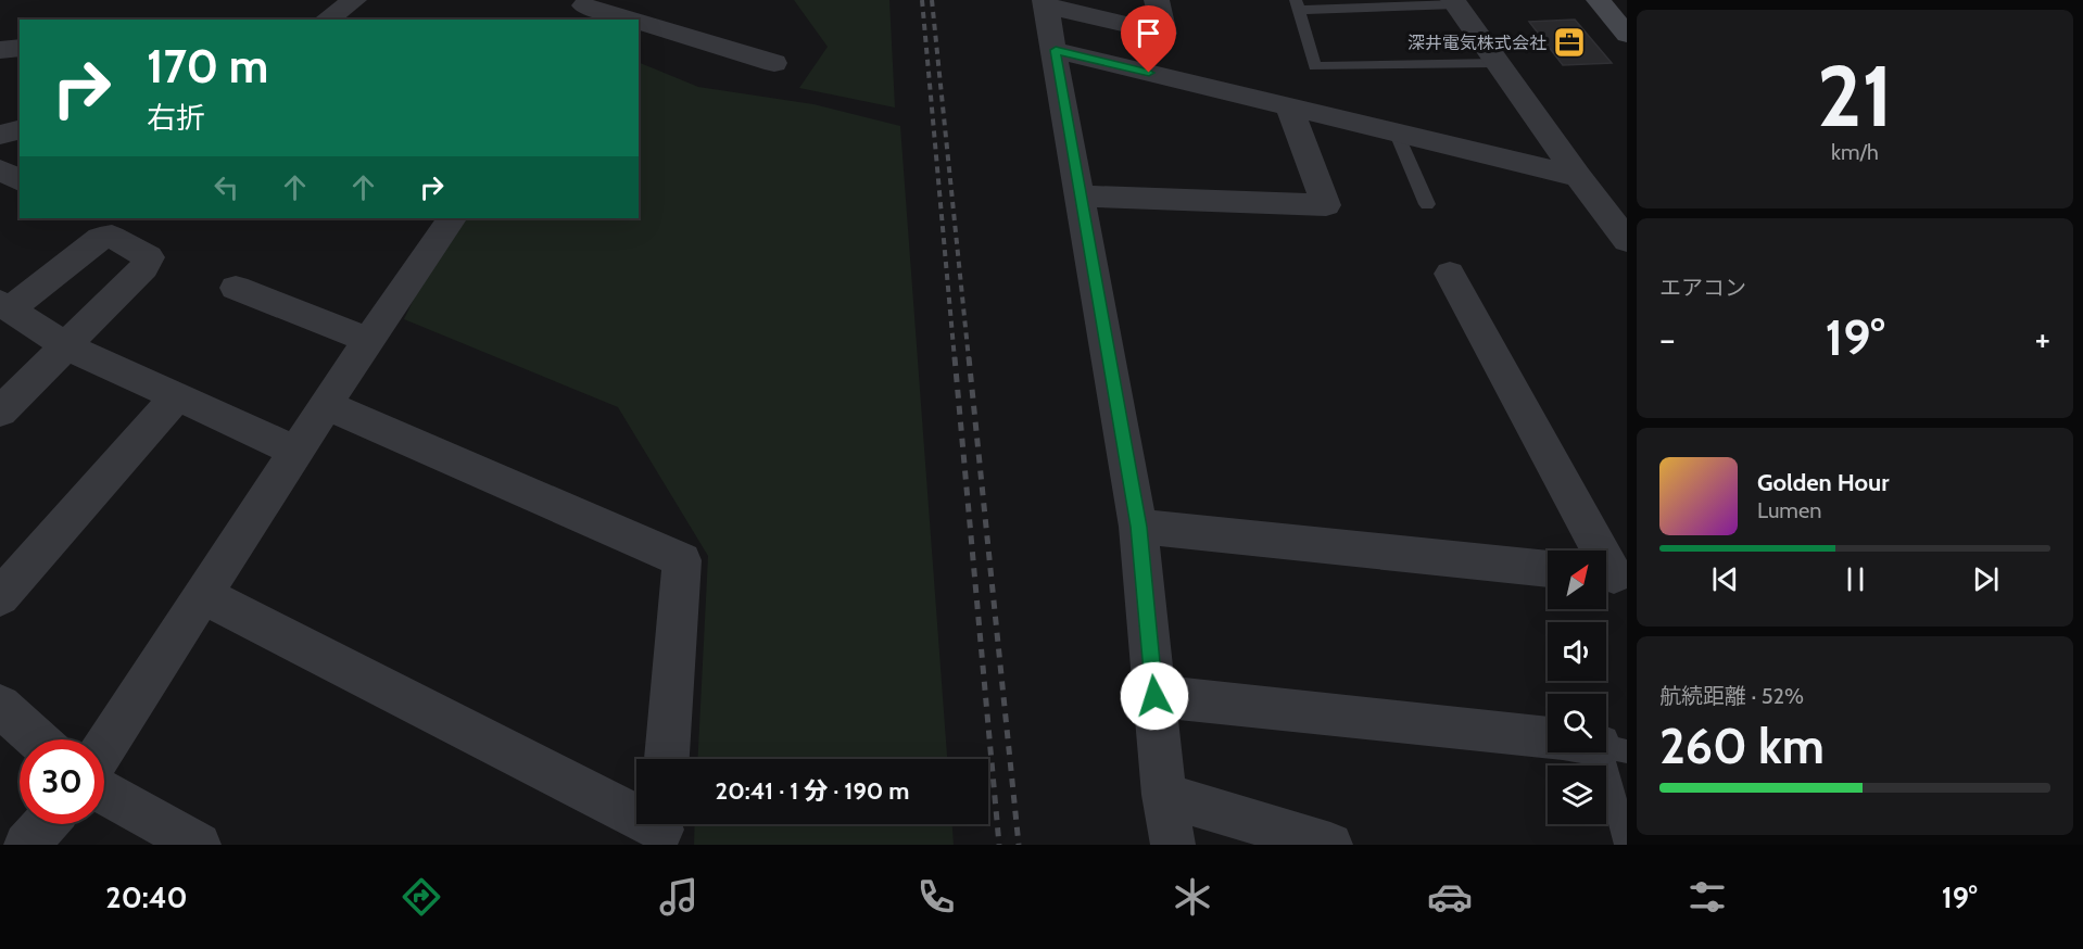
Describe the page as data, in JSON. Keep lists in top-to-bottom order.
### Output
{
  "places": {
    "office": ["深井電気株式会社"]
  },
  "north": "top right",
  "page": {
    "tile": [
      ["21", "km/h"],
      "エアコン",
      ["航続距離 · 52%", "260 km"]
    ],
    "turn": ["170 m", "右折"],
    "heat": ["−", "19°", "+"],
    "song": ["Golden Hour", "Lumen"],
    "limit": "30",
    "trip": "20:41 · 1 分 · 190 m",
    "tabs": ["20:40", "19°"]
  }
}
